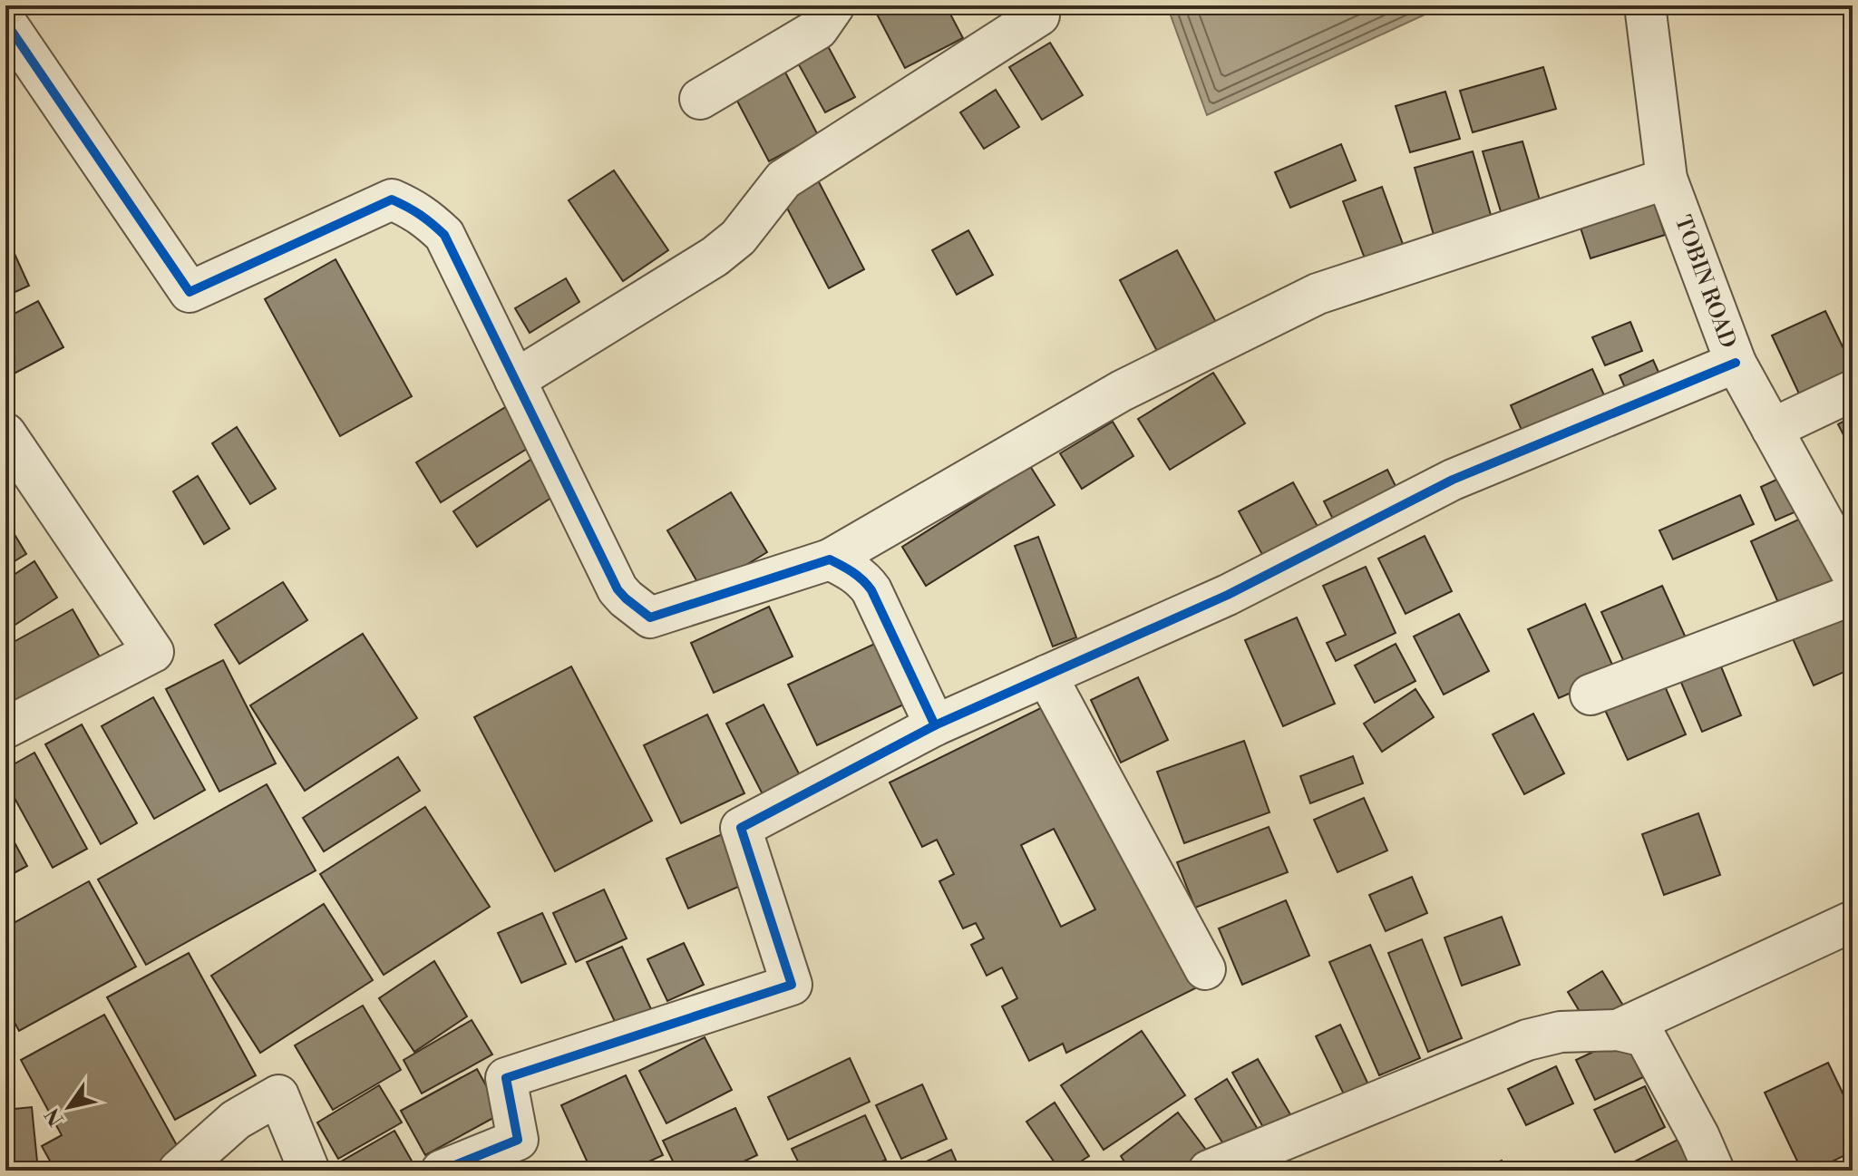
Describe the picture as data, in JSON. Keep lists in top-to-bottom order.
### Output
{
  "streets": {
    "street": ["TOBIN ROAD"]
  },
  "north": "bottom left"
}
